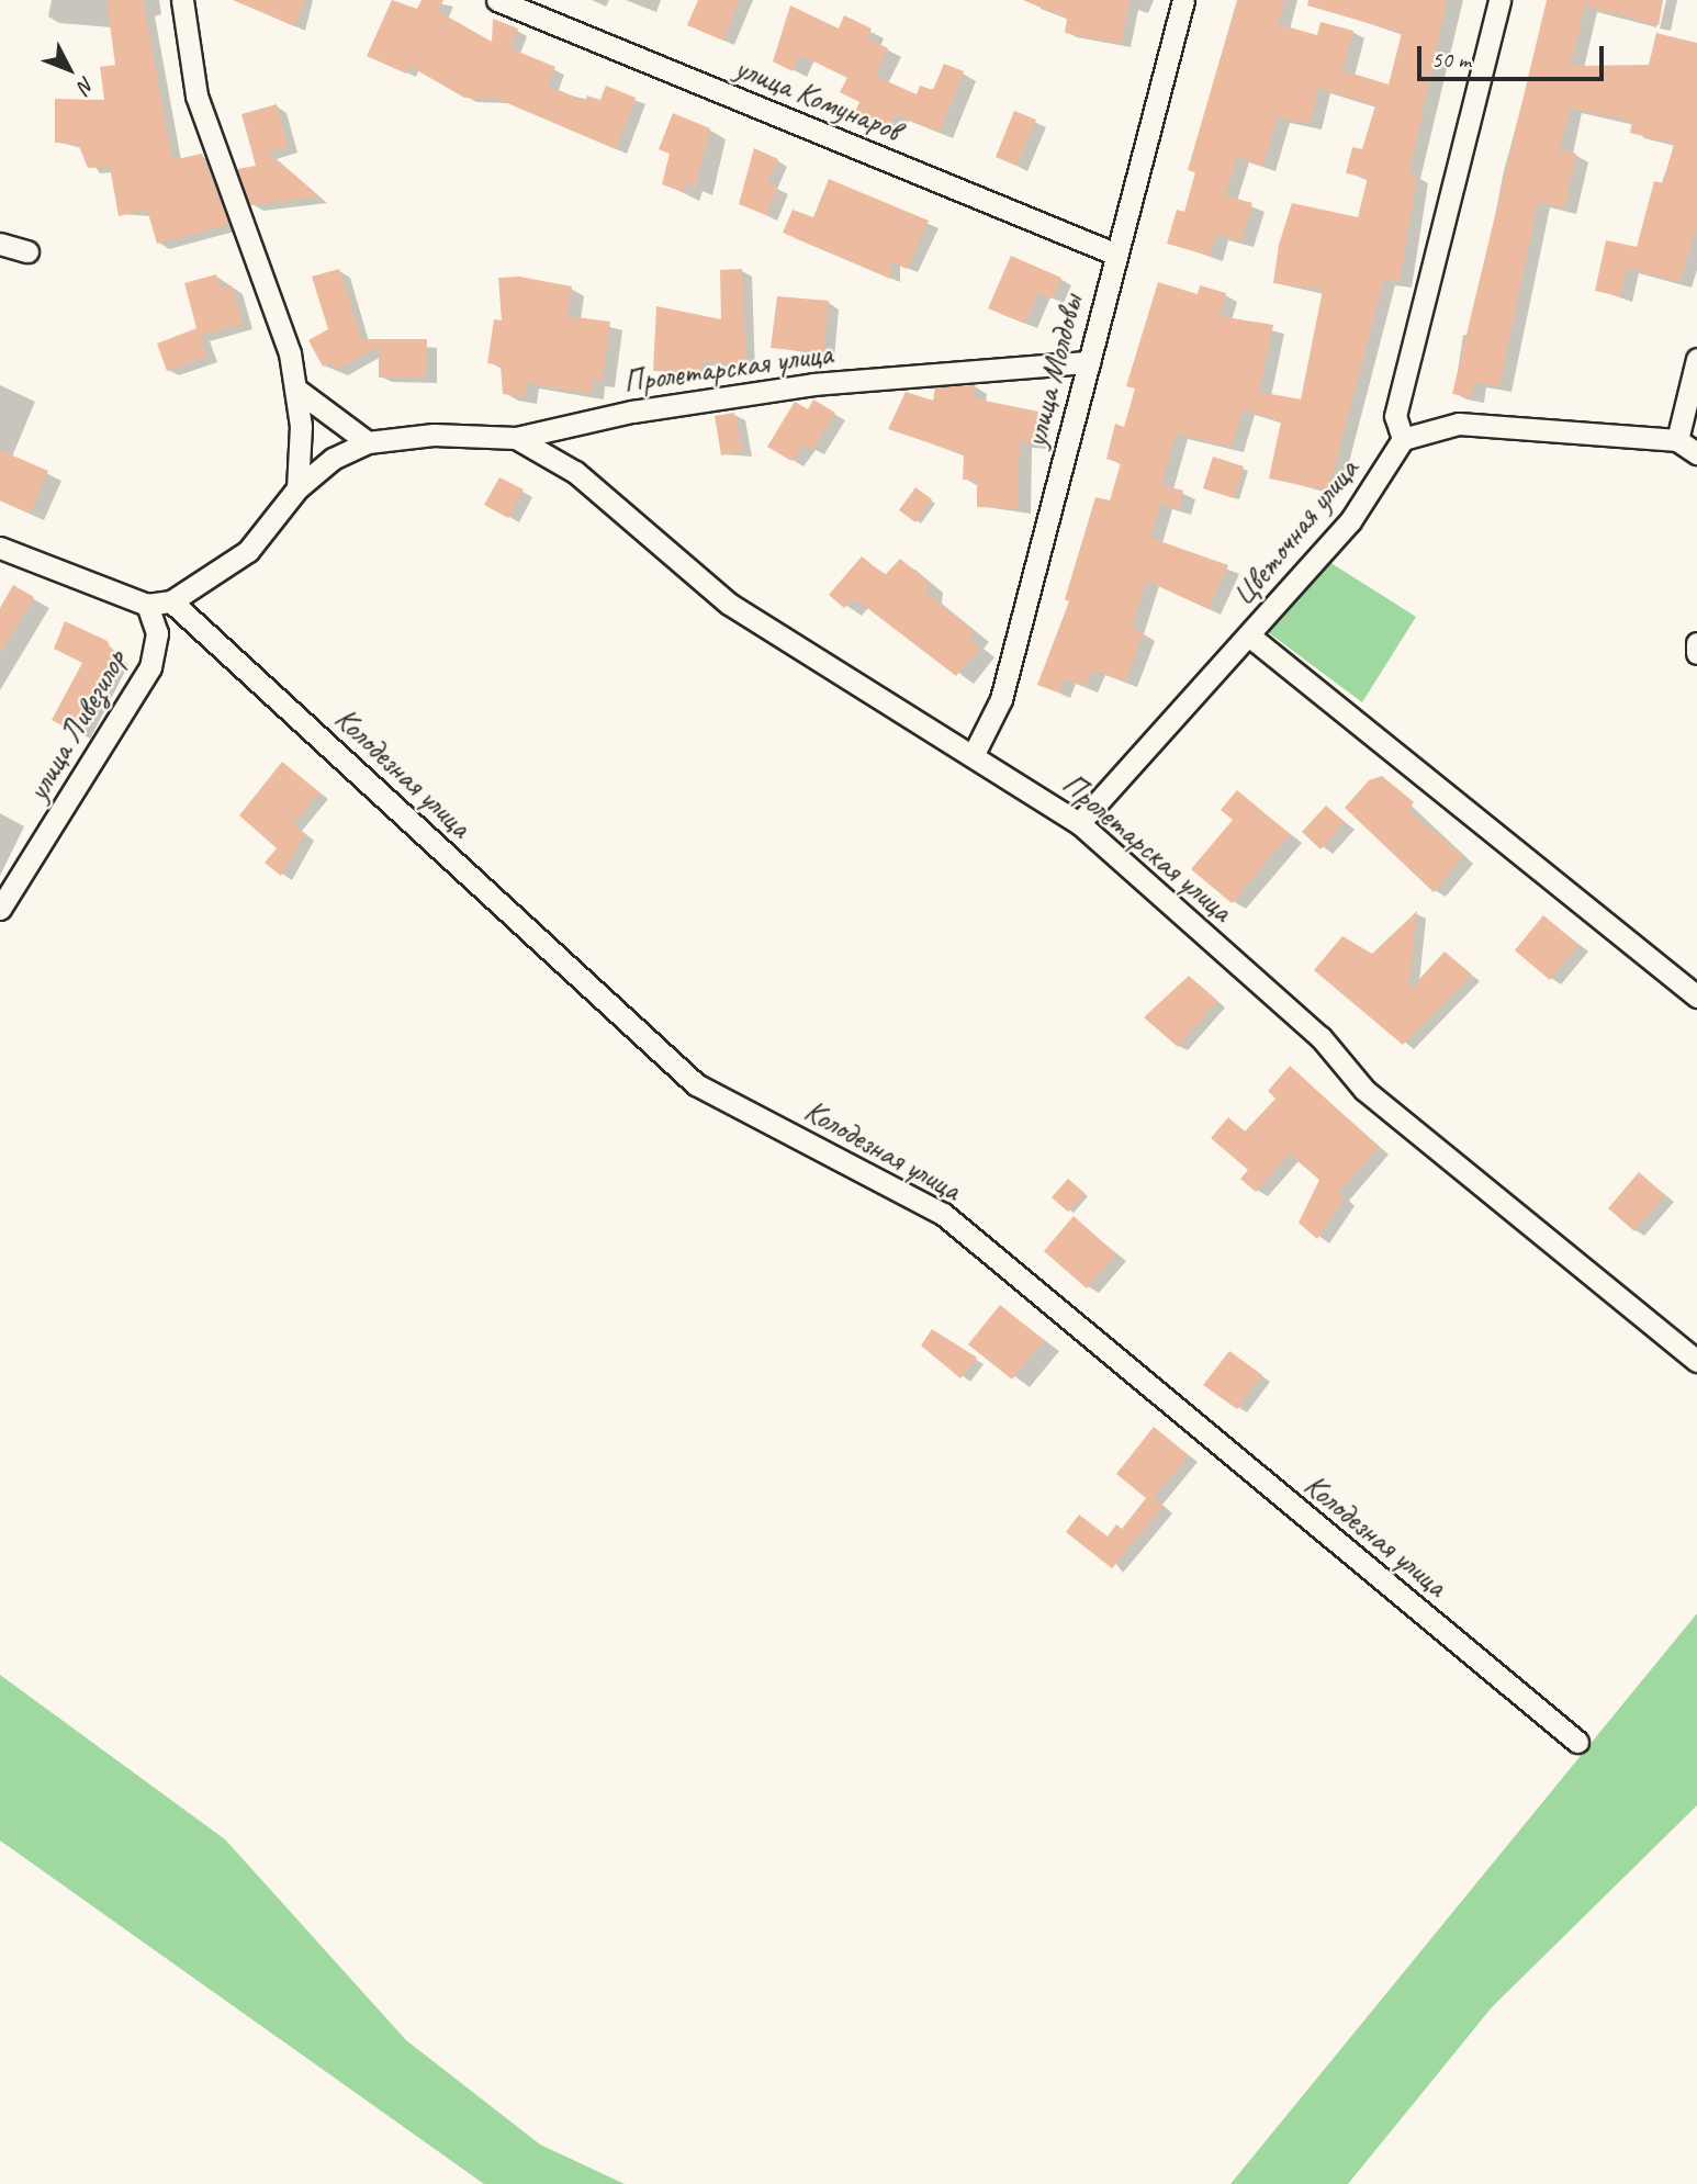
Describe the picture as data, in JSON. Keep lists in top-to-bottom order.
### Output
{
  "streets": {
    "street": [
      "улица Комунаров",
      "Пролетарская улица",
      "улица Молдовы",
      "Цветочная улица",
      "улица Ливезилор",
      "Колодезная улица"
    ]
  },
  "crossings": [
    ["улица Комунаров", "улица Молдовы"],
    ["Пролетарская улица", "улица Молдовы"],
    ["Пролетарская улица", "Цветочная улица"],
    ["Пролетарская улица", "улица Ливезилор"],
    ["Пролетарская улица", "Колодезная улица"]
  ],
  "scale_bar": "50 m",
  "north": "bottom right"
}
